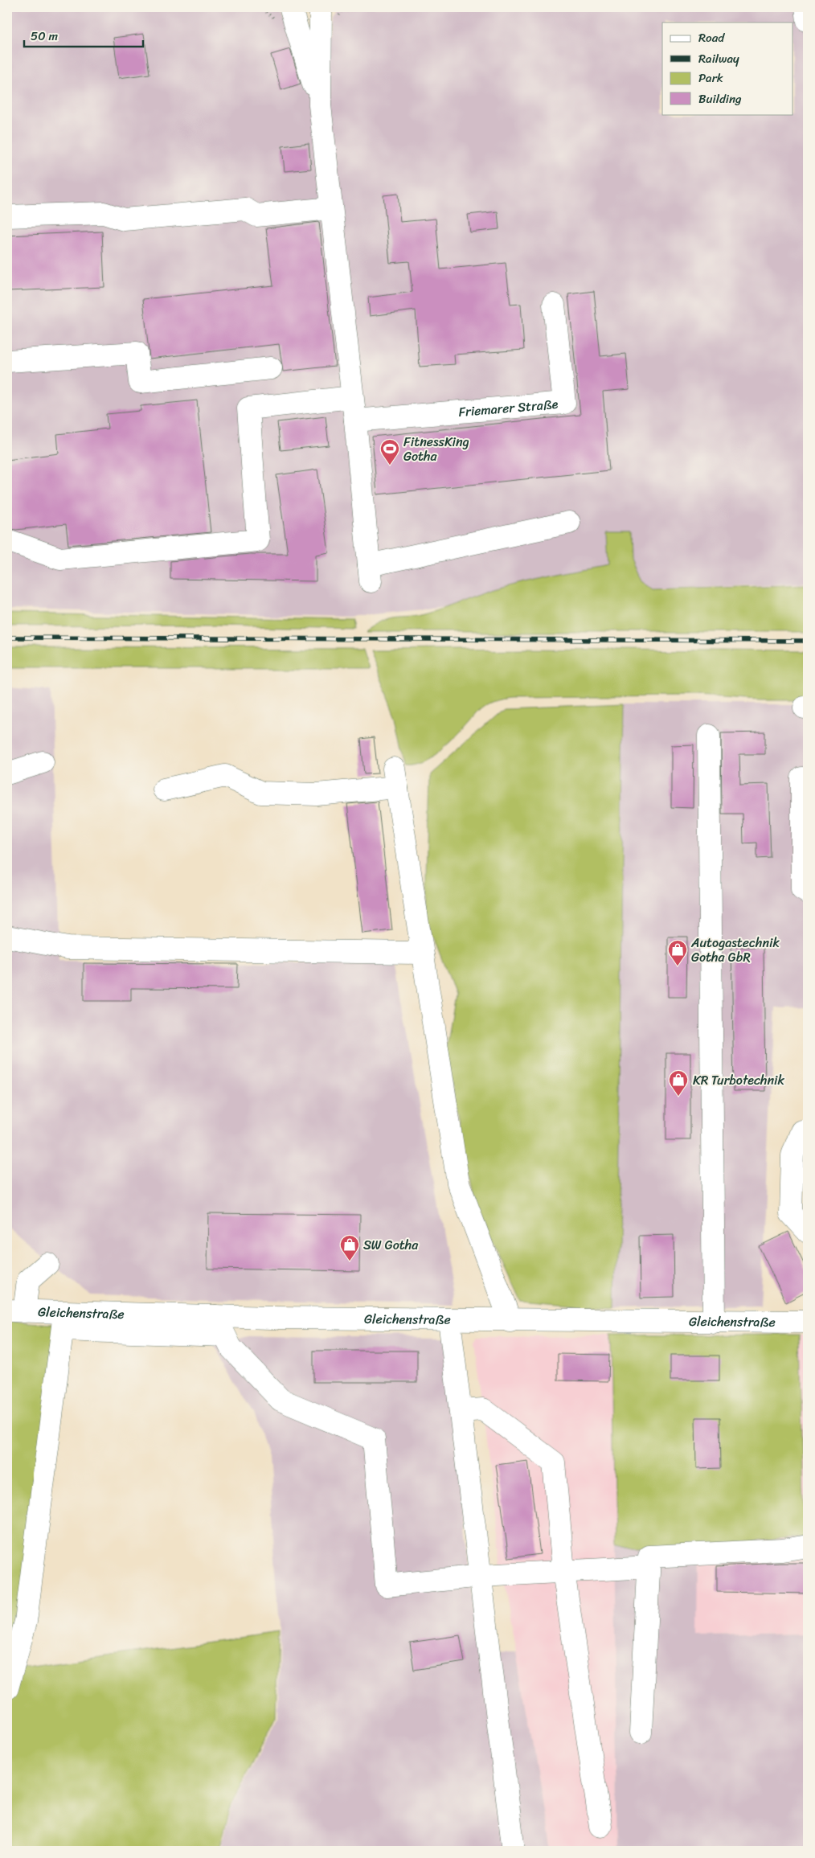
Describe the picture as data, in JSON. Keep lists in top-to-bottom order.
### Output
{
  "streets": {
    "street": ["Friemarer Straße", "Gleichenstraße"]
  },
  "places": {
    "sports": ["FitnessKing Gotha"],
    "shop": ["Autogastechnik Gotha GbR", "KR Turbotechnik", "SW Gotha"]
  },
  "legend": [
    "Road",
    "Railway",
    "Park",
    "Building"
  ],
  "scale_bar": "50 m"
}
